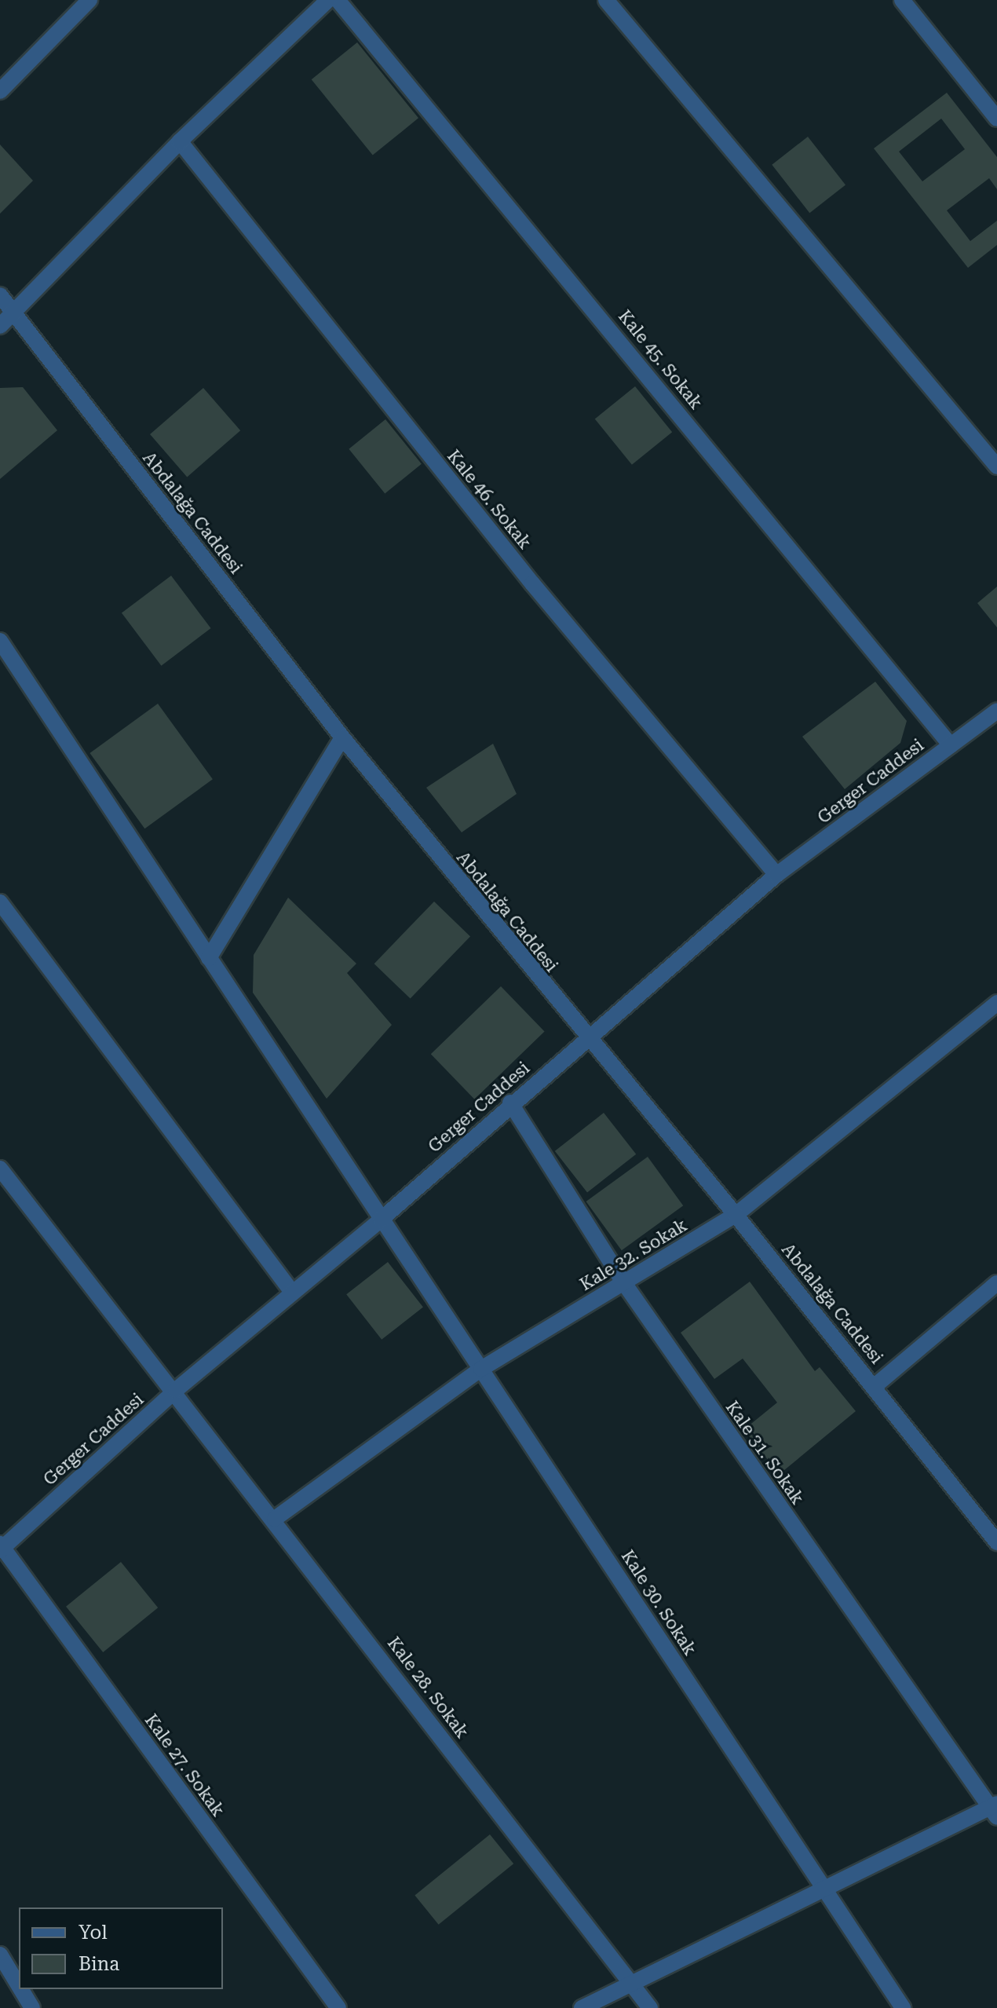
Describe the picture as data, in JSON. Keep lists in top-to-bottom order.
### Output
{
  "streets": {
    "street": [
      "Kale 45. Sokak",
      "Kale 46. Sokak",
      "Abdalağa Caddesi",
      "Gerger Caddesi",
      "Kale 32. Sokak",
      "Kale 31. Sokak",
      "Kale 30. Sokak",
      "Kale 28. Sokak",
      "Kale 27. Sokak"
    ]
  },
  "crossings": [
    ["Kale 45. Sokak", "Gerger Caddesi"],
    ["Kale 46. Sokak", "Gerger Caddesi"],
    ["Abdalağa Caddesi", "Gerger Caddesi"],
    ["Abdalağa Caddesi", "Kale 32. Sokak"],
    ["Gerger Caddesi", "Kale 31. Sokak"],
    ["Gerger Caddesi", "Kale 30. Sokak"],
    ["Gerger Caddesi", "Kale 28. Sokak"],
    ["Gerger Caddesi", "Kale 27. Sokak"],
    ["Kale 32. Sokak", "Kale 31. Sokak"],
    ["Kale 32. Sokak", "Kale 30. Sokak"],
    ["Kale 32. Sokak", "Kale 28. Sokak"]
  ],
  "legend": ["Yol", "Bina"]
}
